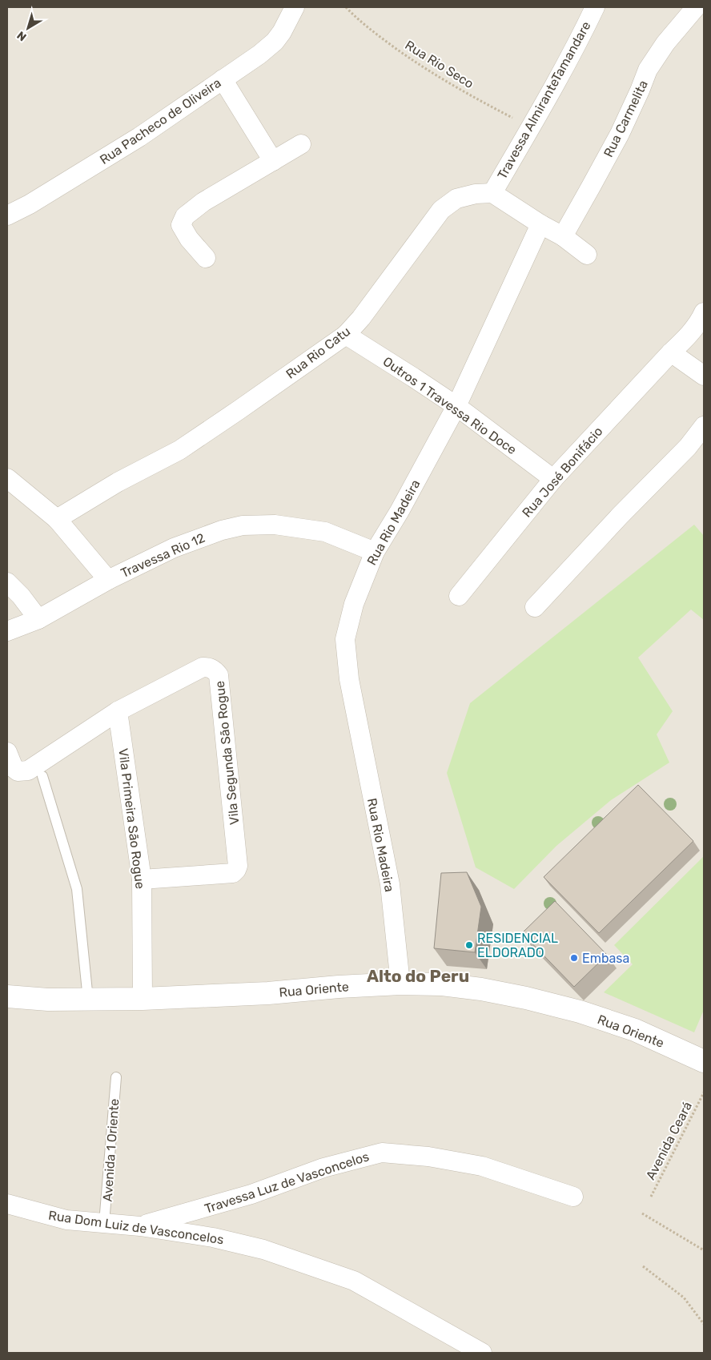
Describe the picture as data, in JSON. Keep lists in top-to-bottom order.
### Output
{
  "streets": {
    "street": [
      "Travessa AlmiranteTamandare",
      "Rua Carmelita",
      "Rua Pacheco de Oliveira",
      "Rua Rio Catu",
      "Outros 1 Travessa Rio Doce",
      "Rua José Bonifácio",
      "Rua Rio Madeira",
      "Travessa Rio 12",
      "Vila Segunda São Rogue",
      "Vila Primeira São Rogue",
      "Rua Oriente",
      "Travessa Luz de Vasconcelos",
      "Rua Dom Luiz de Vasconcelos"
    ],
    "lane": ["Avenida 1 Oriente"],
    "path": ["Rua Rio Seco", "Avenida Ceará"]
  },
  "crossings": [
    ["Rua Rio Seco", "Travessa AlmiranteTamandare"],
    ["Travessa AlmiranteTamandare", "Rua Rio Catu"],
    ["Rua Rio Catu", "Outros 1 Travessa Rio Doce"],
    ["Outros 1 Travessa Rio Doce", "Rua José Bonifácio"],
    ["Outros 1 Travessa Rio Doce", "Rua Rio Madeira"],
    ["Rua Rio Madeira", "Travessa Rio 12"],
    ["Rua Rio Madeira", "Rua Oriente"],
    ["Vila Segunda São Rogue", "Vila Primeira São Rogue"],
    ["Vila Primeira São Rogue", "Rua Oriente"],
    ["Avenida 1 Oriente", "Rua Dom Luiz de Vasconcelos"],
    ["Travessa Luz de Vasconcelos", "Rua Dom Luiz de Vasconcelos"]
  ],
  "districts": ["Alto do Peru"],
  "places": ["RESIDENCIAL ELDORADO", "Embasa"],
  "north": "bottom left"
}
